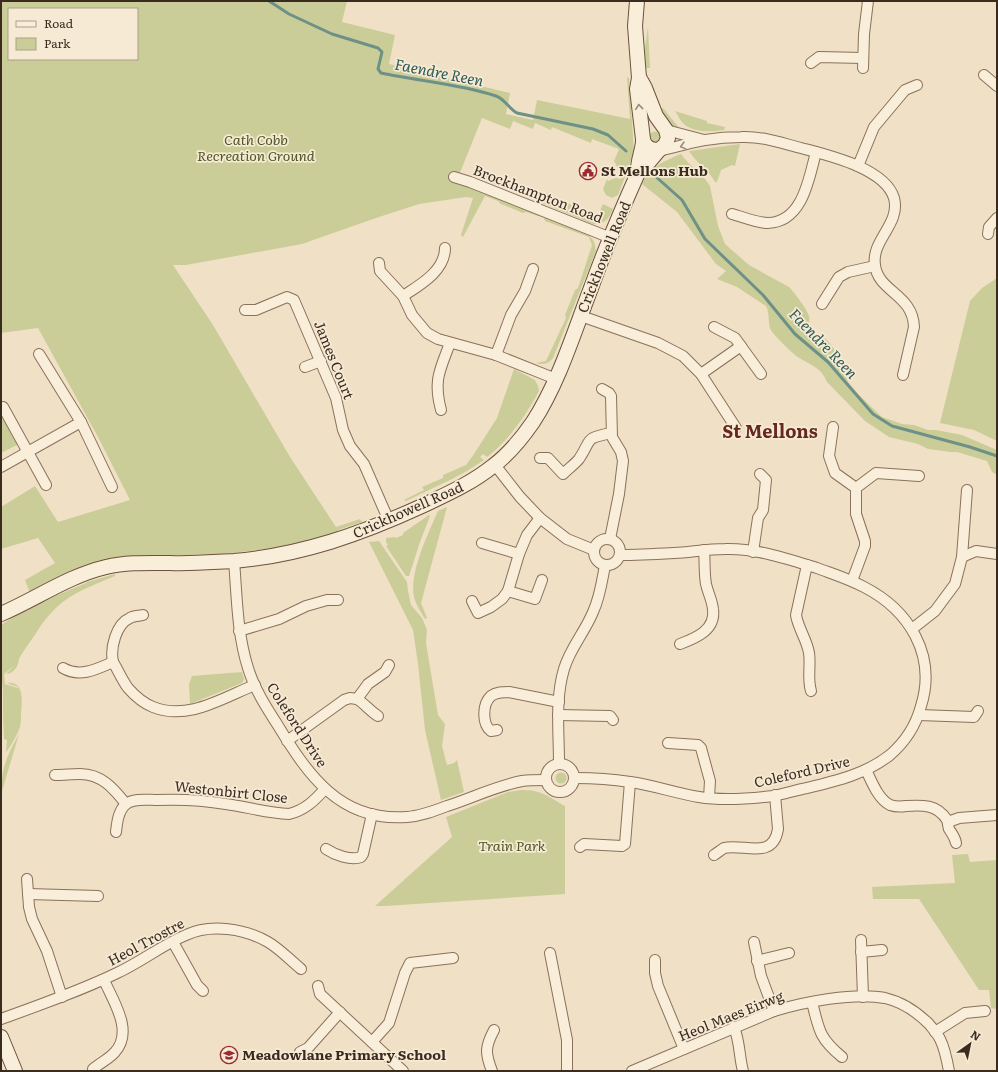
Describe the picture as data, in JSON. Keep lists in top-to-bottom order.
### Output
{
  "streets": {
    "street": [
      "Brockhampton Road",
      "Crickhowell Road",
      "James Court",
      "Coleford Drive",
      "Westonbirt Close",
      "Heol Trostre",
      "Heol Maes Eirwg"
    ]
  },
  "crossings": [
    ["Brockhampton Road", "Crickhowell Road"],
    ["Crickhowell Road", "James Court"],
    ["Crickhowell Road", "Coleford Drive"],
    ["Coleford Drive", "Westonbirt Close"]
  ],
  "districts": ["St Mellons"],
  "water": ["Faendre Reen"],
  "parks": ["Cath Cobb Recreation Ground", "Train Park"],
  "places": {
    "public building": ["St Mellons Hub"],
    "school or university": ["Meadowlane Primary School"]
  },
  "legend": ["Road", "Park"],
  "north": "top right"
}
